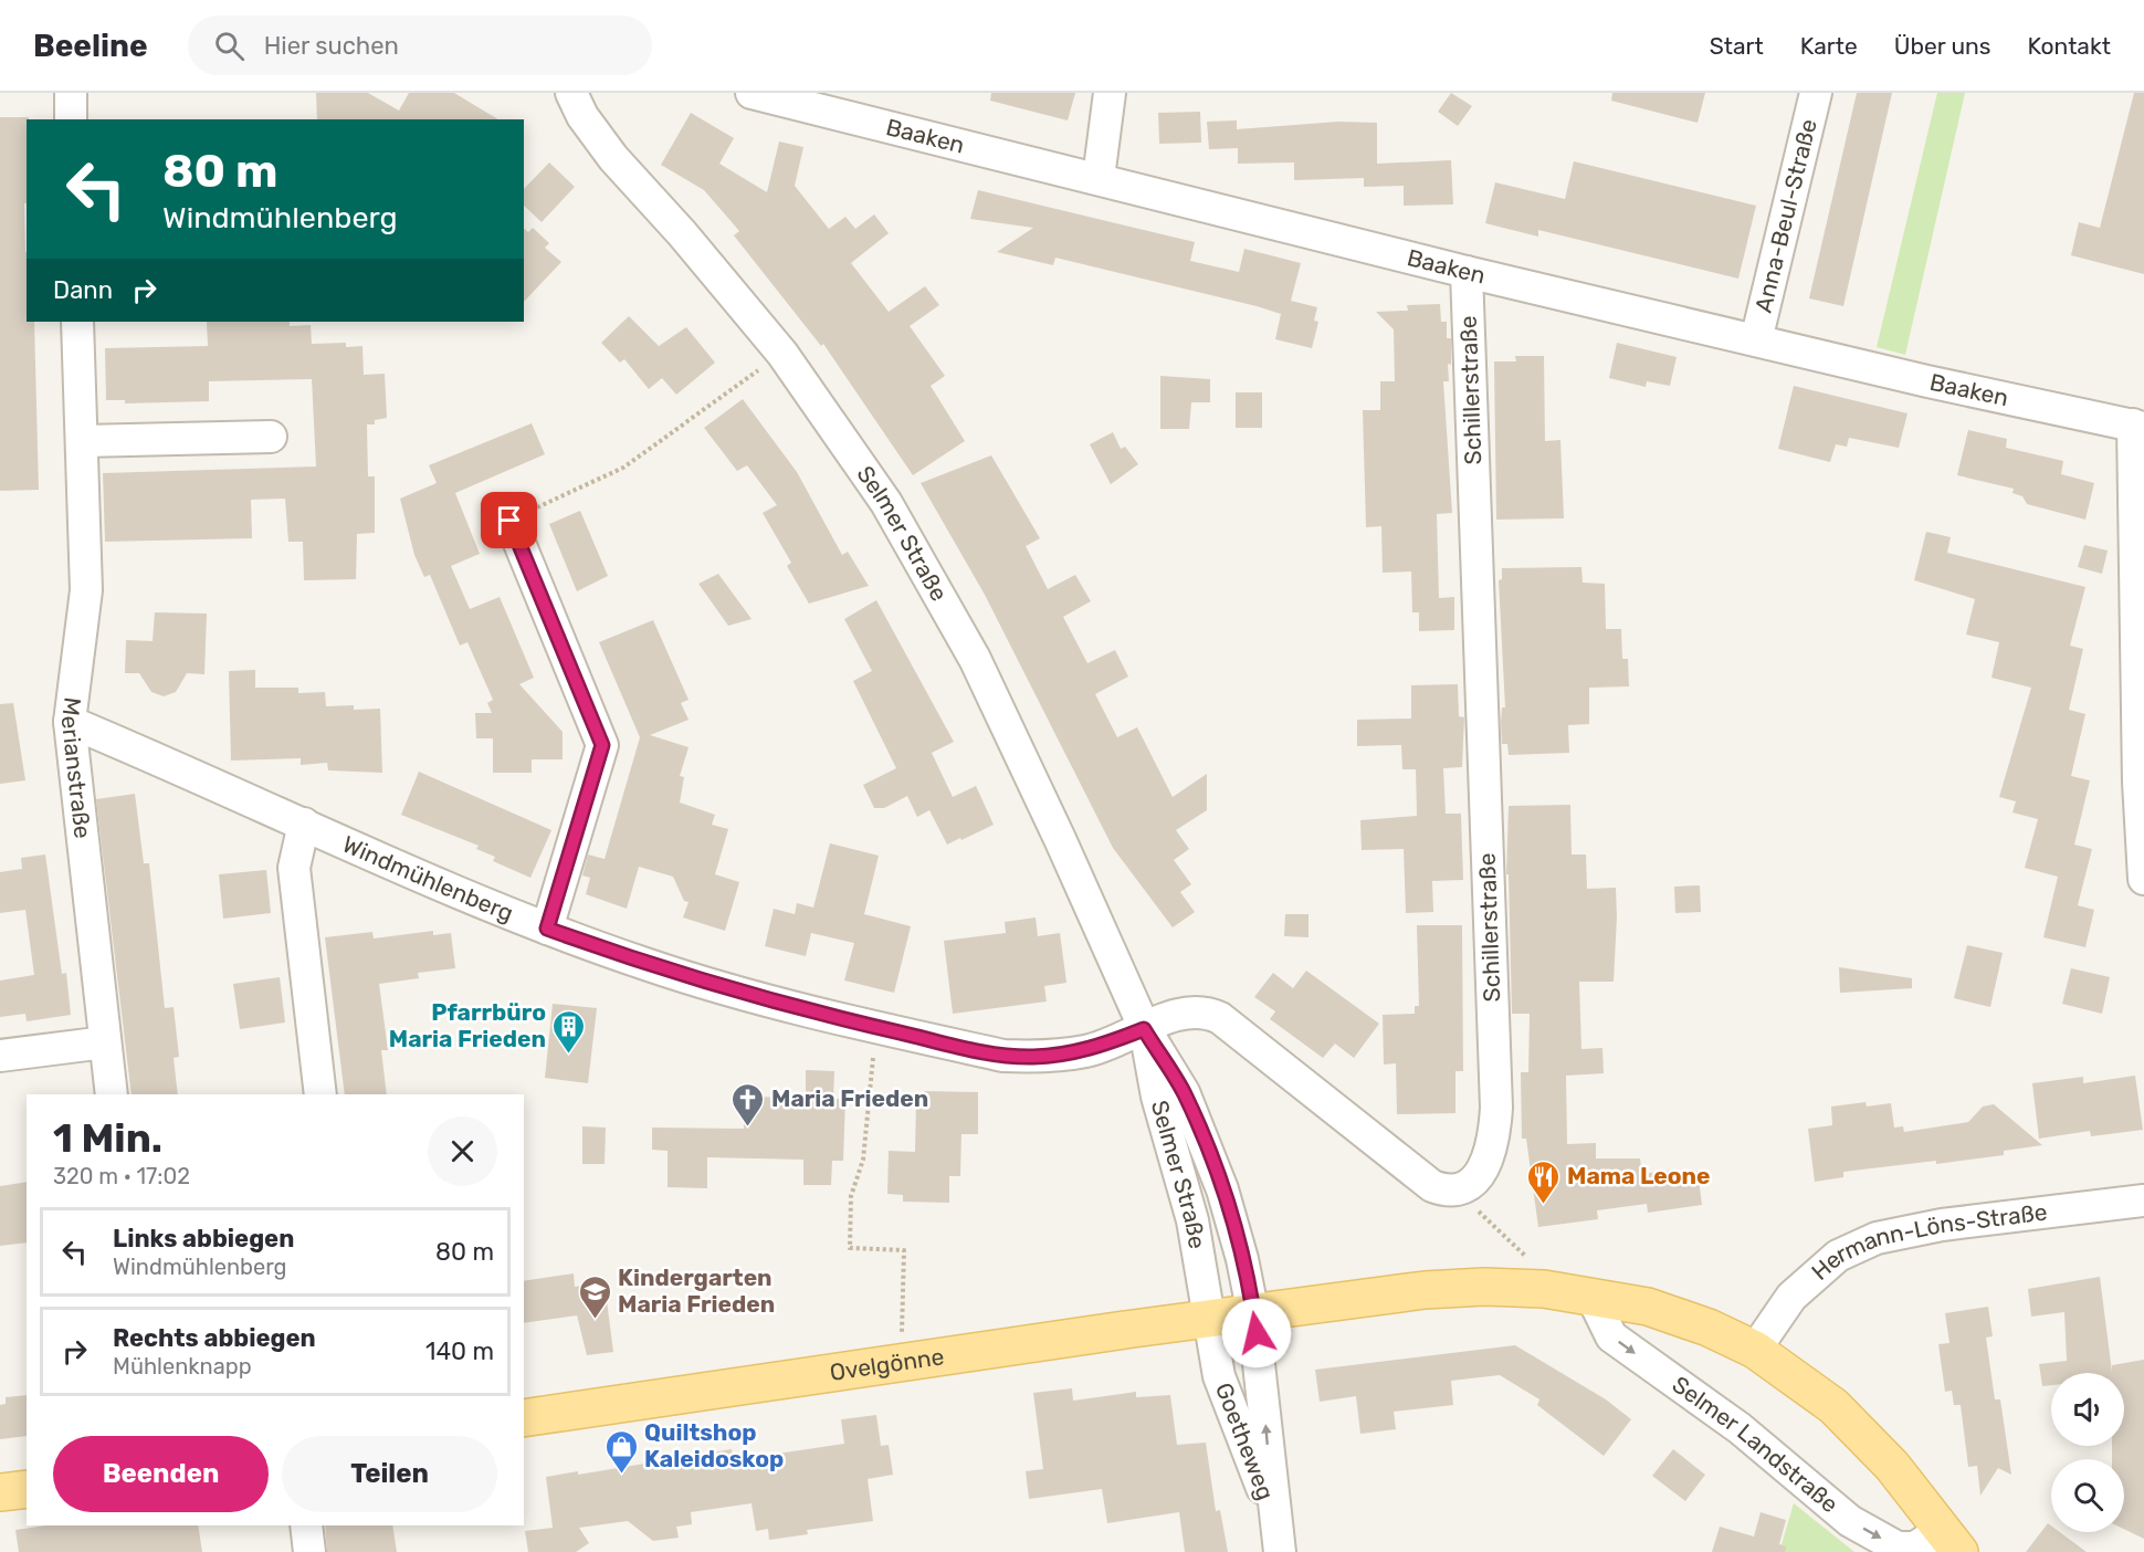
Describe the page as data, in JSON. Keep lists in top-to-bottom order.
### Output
{
  "streets": {
    "main road": ["Ovelgönne", "Selmer Landstraße"],
    "street": [
      "Baaken",
      "Anna-Beul-Straße",
      "Schillerstraße",
      "Selmer Straße",
      "Merianstraße",
      "Windmühlenberg",
      "Hermann-Löns-Straße",
      "Goetheweg"
    ]
  },
  "crossings": [
    ["Baaken", "Anna-Beul-Straße"],
    ["Baaken", "Schillerstraße"],
    ["Selmer Straße", "Windmühlenberg"],
    ["Selmer Straße", "Ovelgönne"],
    ["Selmer Straße", "Goetheweg"],
    ["Selmer Straße", "Selmer Landstraße"],
    ["Merianstraße", "Windmühlenberg"],
    ["Hermann-Löns-Straße", "Selmer Landstraße"],
    ["Ovelgönne", "Goetheweg"],
    ["Ovelgönne", "Selmer Landstraße"],
    ["Goetheweg", "Selmer Landstraße"]
  ],
  "places": {
    "building": ["Pfarrbüro Maria Frieden"],
    "church": ["Maria Frieden"],
    "restaurant": ["Mama Leone"],
    "school or university": ["Kindergarten Maria Frieden"],
    "shop": ["Quiltshop Kaleidoskop"]
  },
  "page": {
    "header": "Beeline",
    "search": "Hier suchen",
    "nav": [
      "Start",
      "Karte",
      "Über uns",
      "Kontakt"
    ],
    "turn": ["80 m", "Windmühlenberg"],
    "then": "Dann",
    "heading": ["1 Min.", "320 m · 17:02"],
    "list": [
      {
        "name": "Links abbiegen",
        "note": "Windmühlenberg",
        "value": "80 m"
      },
      {
        "name": "Rechts abbiegen",
        "note": "Mühlenknapp",
        "value": "140 m"
      }
    ],
    "buttons": ["Beenden", "Teilen"]
  }
}
